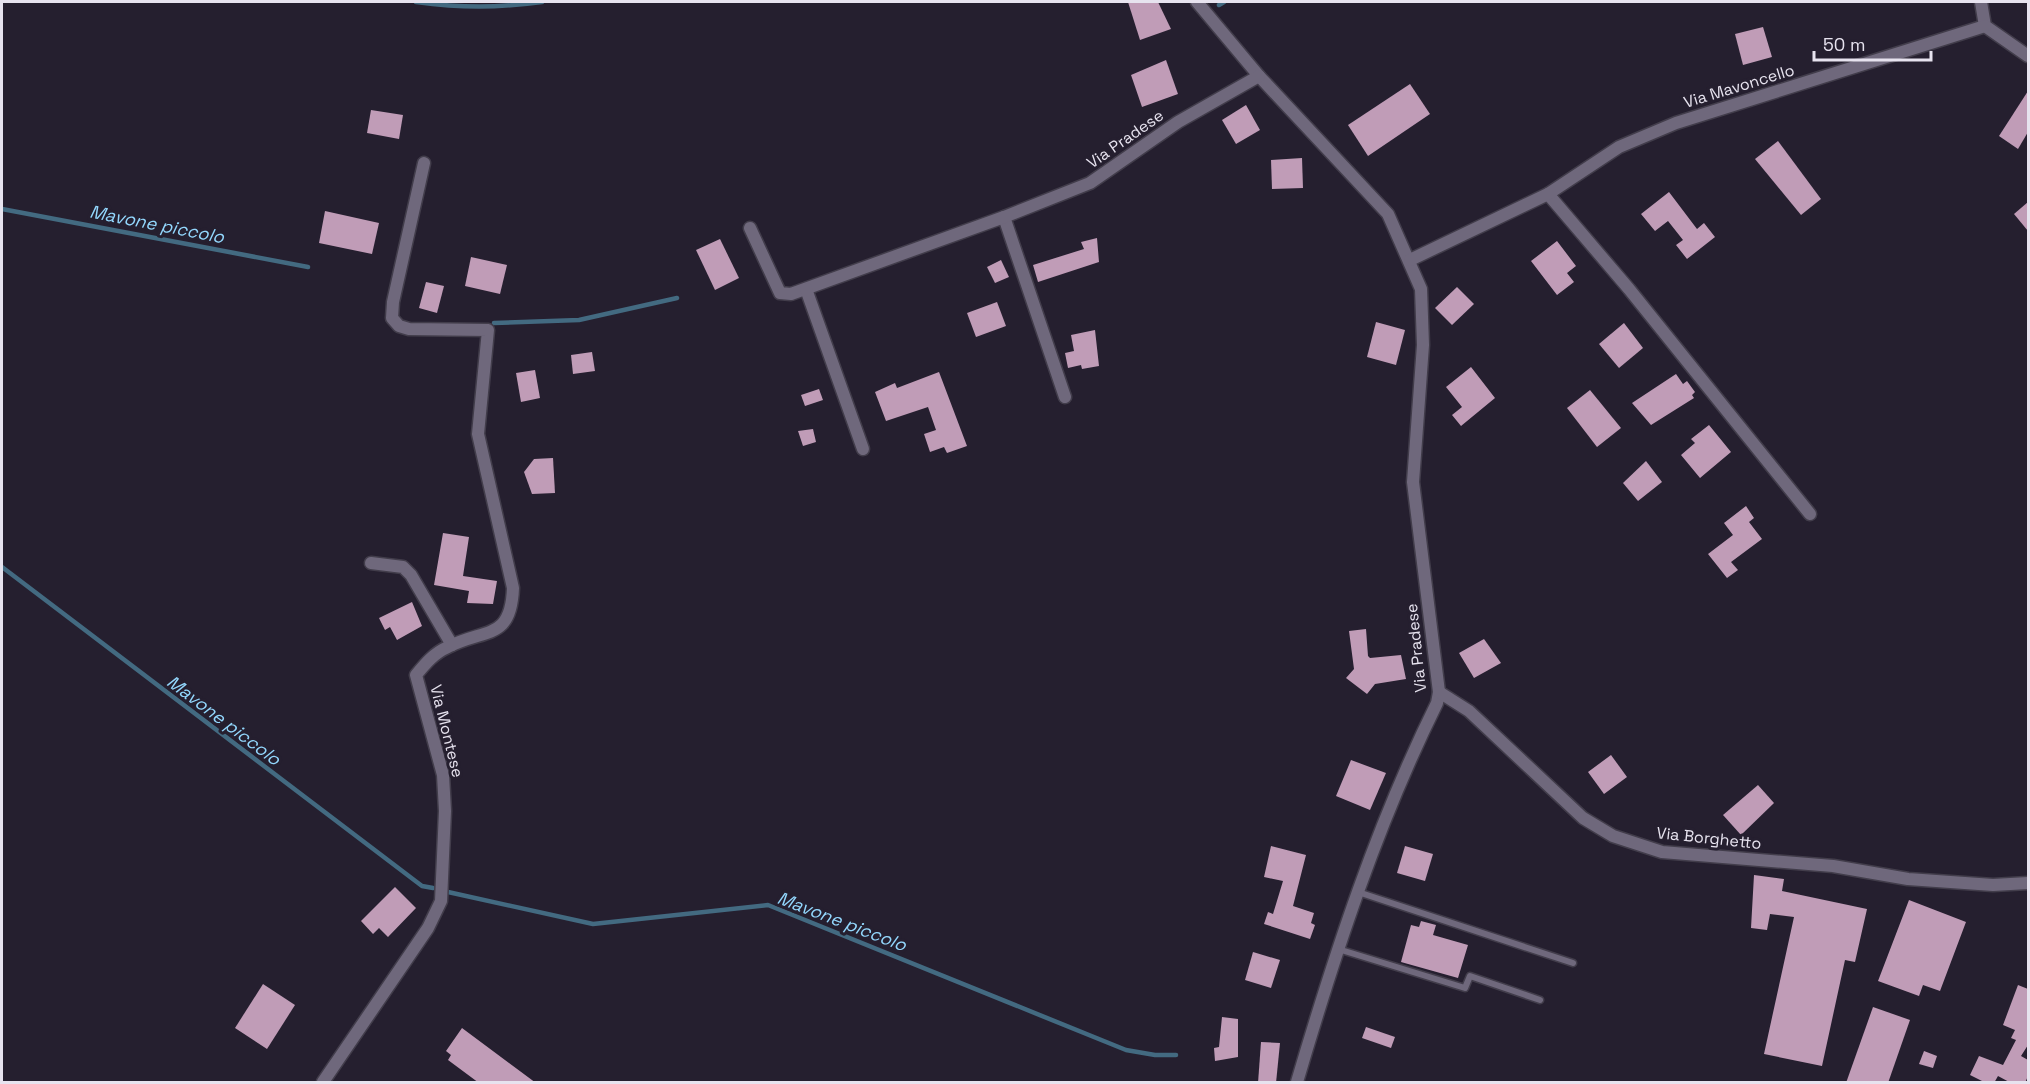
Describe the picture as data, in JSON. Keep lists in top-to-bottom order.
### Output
{
  "streets": {
    "street": [
      "Via Mavoncello",
      "Via Pradese",
      "Via Montese",
      "Via Borghetto"
    ]
  },
  "crossings": [
    ["Via Pradese", "Via Borghetto"]
  ],
  "water": ["Mavone piccolo"],
  "scale_bar": "50 m"
}
